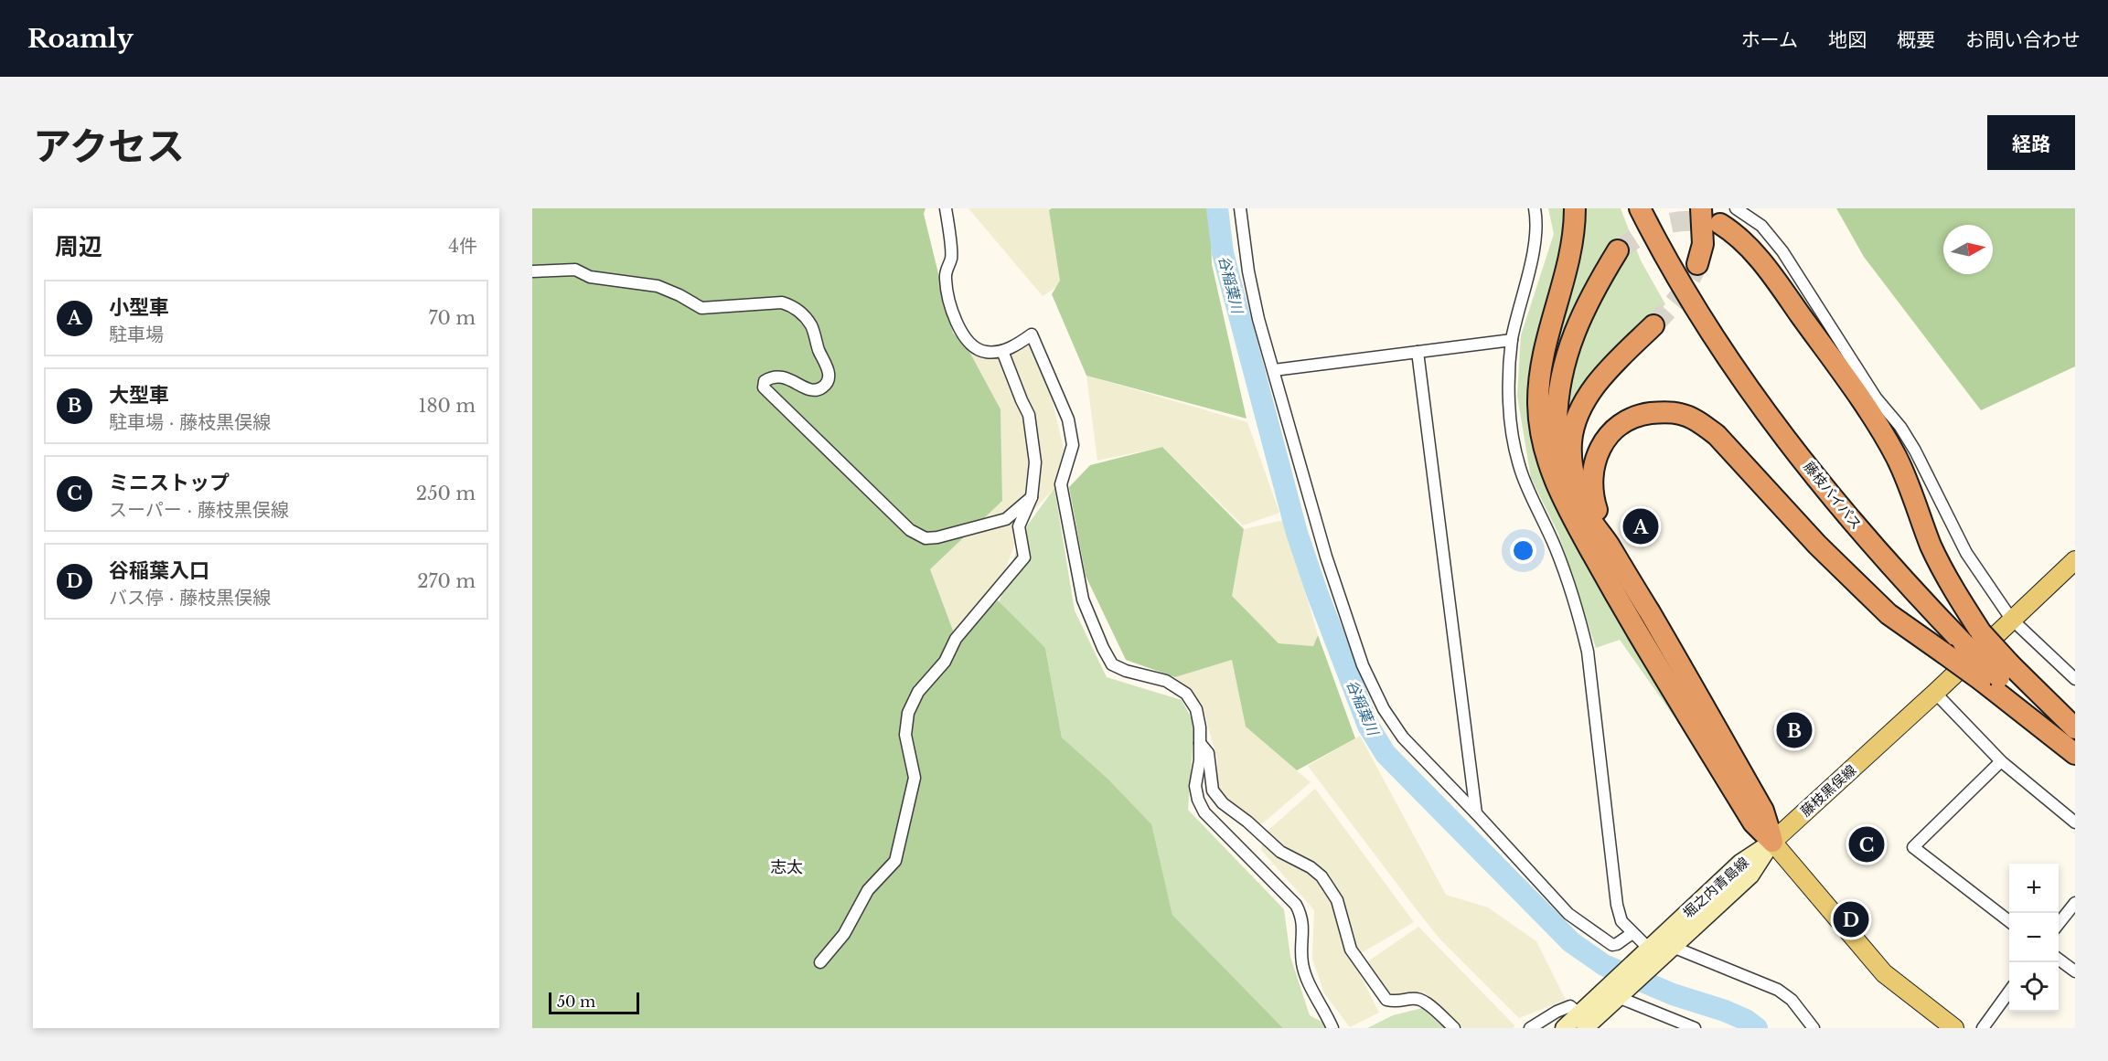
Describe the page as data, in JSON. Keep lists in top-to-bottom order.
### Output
{
  "streets": {
    "highway": ["藤枝バイパス"],
    "main road": ["藤枝黒俣線", "堀之内青島線"]
  },
  "crossings": [
    ["藤枝黒俣線", "堀之内青島線"]
  ],
  "districts": ["志太"],
  "water": ["谷稲葉川"],
  "scale_bar": "50 m",
  "north": "right",
  "page": {
    "header": "Roamly",
    "nav": [
      "ホーム",
      "地図",
      "概要",
      "お問い合わせ"
    ],
    "title": "アクセス",
    "buttons": "経路",
    "heading": ["周辺", "4件"],
    "list": [
      {
        "mark": "A",
        "name": "小型車",
        "note": "駐車場",
        "value": "70 m"
      },
      {
        "mark": "B",
        "name": "大型車",
        "note": "駐車場 · 藤枝黒俣線",
        "value": "180 m"
      },
      {
        "mark": "C",
        "name": "ミニストップ",
        "note": "スーパー · 藤枝黒俣線",
        "value": "250 m"
      },
      {
        "mark": "D",
        "name": "谷稲葉入口",
        "note": "バス停 · 藤枝黒俣線",
        "value": "270 m"
      }
    ],
    "pins": [
      "A",
      "B",
      "C",
      "D"
    ],
    "map_buttons": ["+", "−"],
    "scale": "50 m"
  }
}
